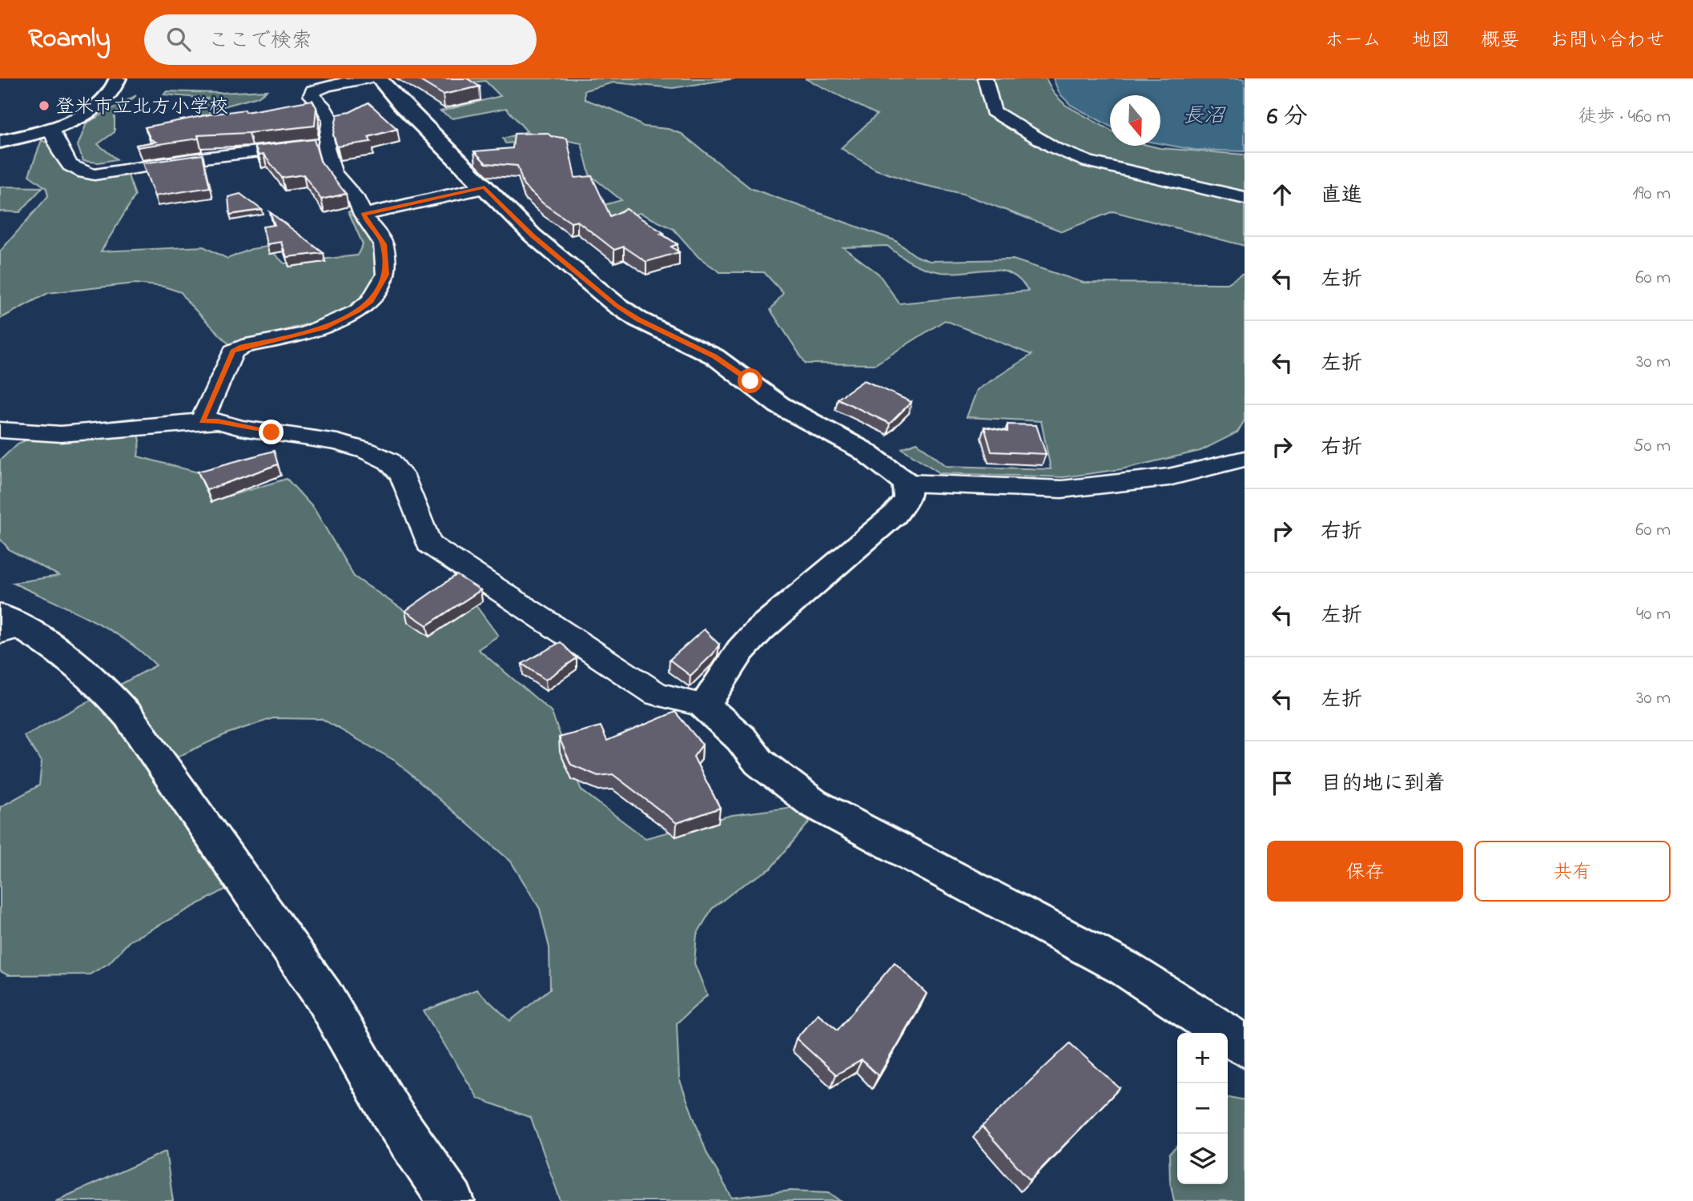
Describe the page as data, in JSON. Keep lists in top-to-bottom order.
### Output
{
  "water": ["長沼"],
  "places": ["登米市立北方小学校"],
  "north": "bottom",
  "page": {
    "header": "Roamly",
    "search": "ここで検索",
    "nav": [
      "ホーム",
      "地図",
      "概要",
      "お問い合わせ"
    ],
    "heading": ["6 分", "徒歩 · 460 m"],
    "list": [
      ["直進", "190 m"],
      ["左折", "60 m"],
      ["左折", "30 m"],
      ["右折", "50 m"],
      ["右折", "60 m"],
      ["左折", "40 m"],
      ["左折", "30 m"],
      "目的地に到着"
    ],
    "buttons": ["保存", "共有"],
    "map_buttons": ["+", "−"]
  }
}
